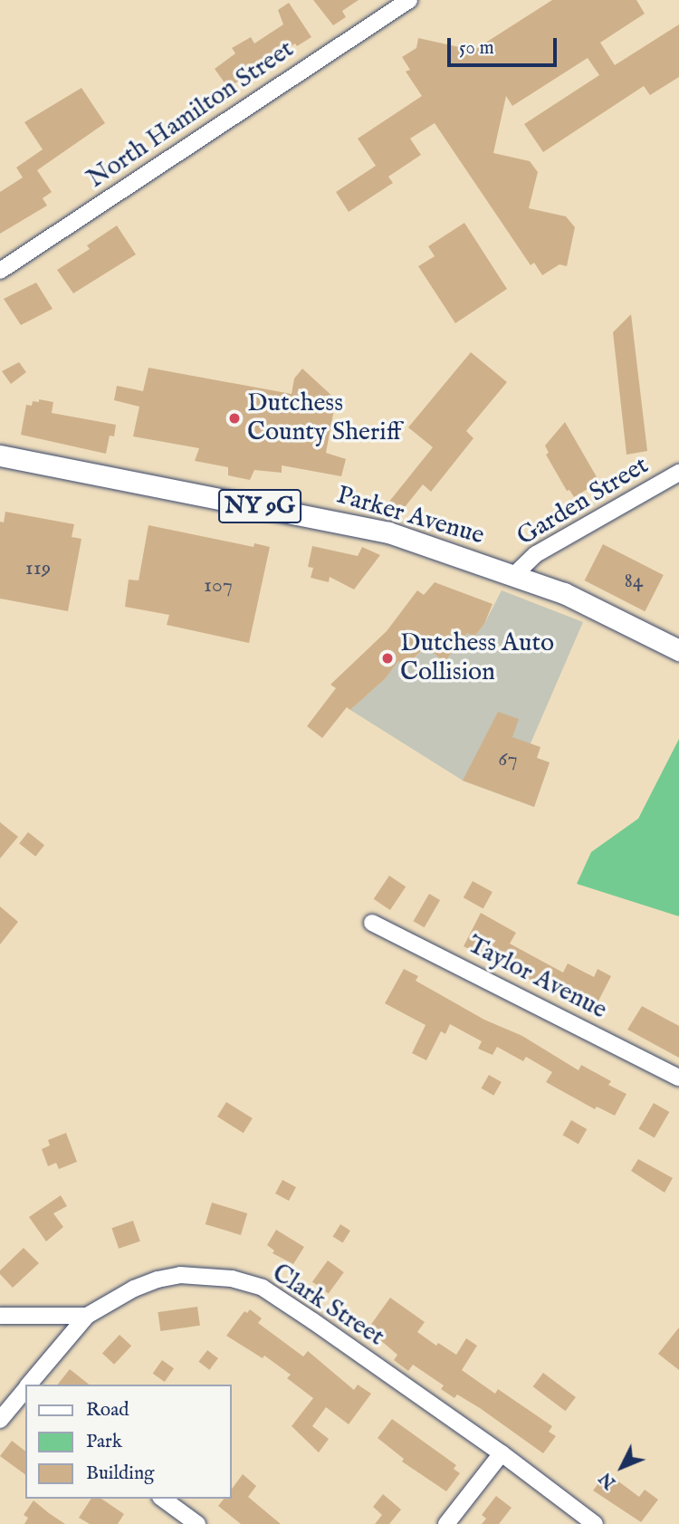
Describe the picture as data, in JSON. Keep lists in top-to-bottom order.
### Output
{
  "streets": {
    "main road": ["NY 9G", "Parker Avenue"],
    "street": [
      "North Hamilton Street",
      "Garden Street",
      "Taylor Avenue",
      "Clark Street"
    ]
  },
  "crossings": [
    ["Garden Street", "Parker Avenue"]
  ],
  "places": ["Dutchess County Sheriff", "Dutchess Auto Collision"],
  "house_numbers": [
    "119",
    "84",
    "107",
    "67"
  ],
  "legend": ["Road", "Park", "Building"],
  "scale_bar": "50 m",
  "north": "bottom left"
}
